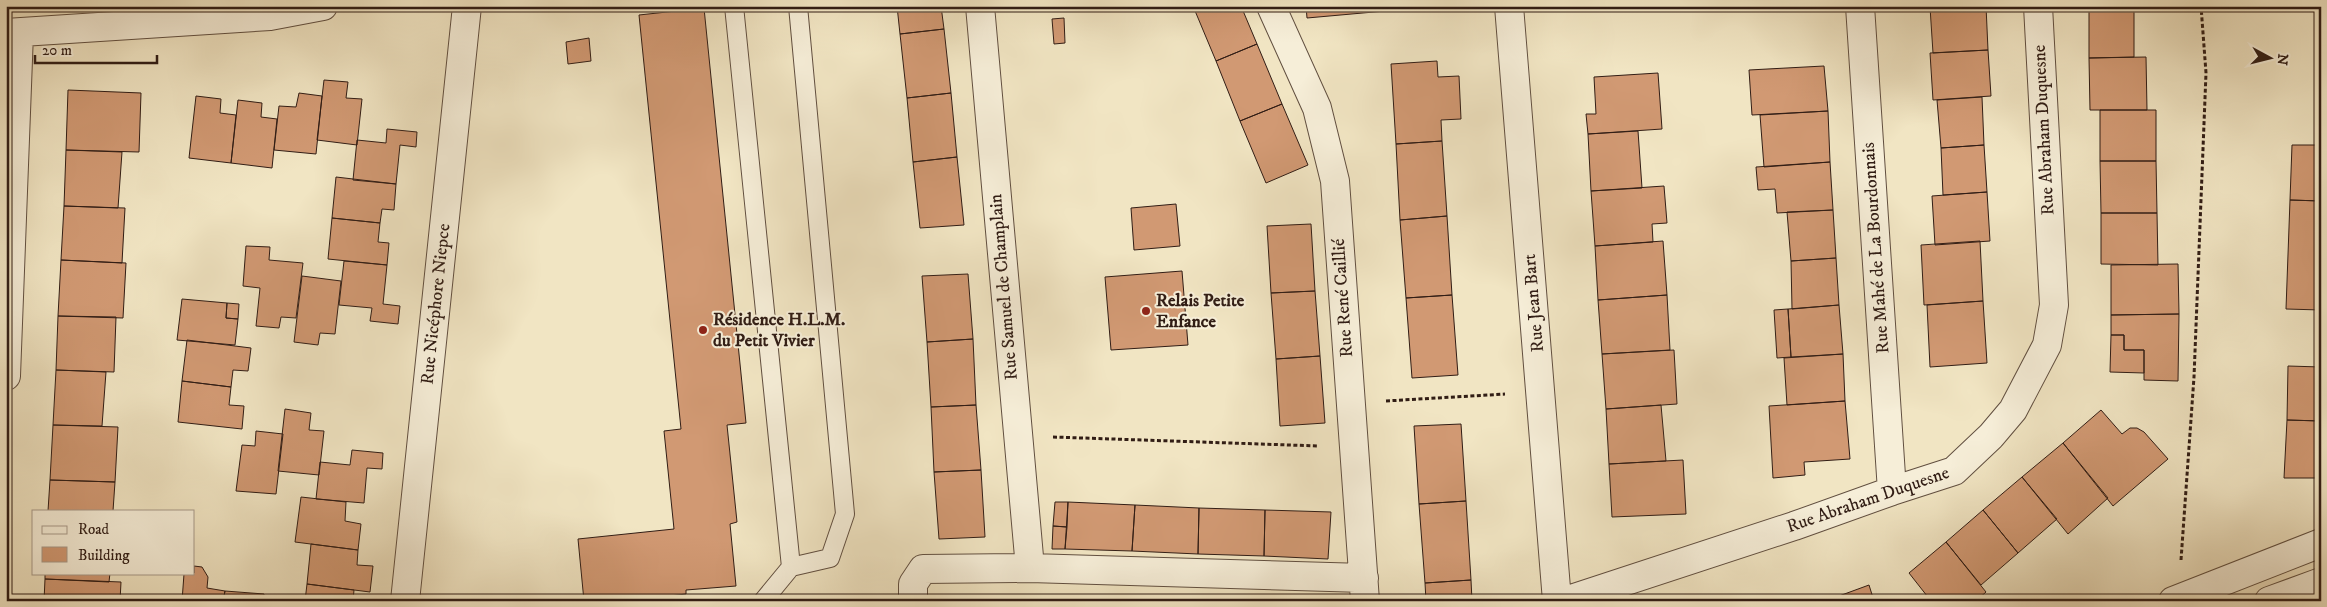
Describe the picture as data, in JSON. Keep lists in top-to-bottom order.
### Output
{
  "streets": {
    "street": [
      "Rue Abraham Duquesne",
      "Rue Mahé de La Bourdonnais",
      "Rue Samuel de Champlain",
      "Rue René Caillié",
      "Rue Jean Bart",
      "Rue Nicéphore Niepce"
    ]
  },
  "crossings": [
    ["Rue Abraham Duquesne", "Rue Mahé de La Bourdonnais"]
  ],
  "places": ["Relais Petite Enfance", "Résidence H.L.M. du Petit Vivier"],
  "legend": ["Road", "Building"],
  "scale_bar": "20 m",
  "north": "right"
}
